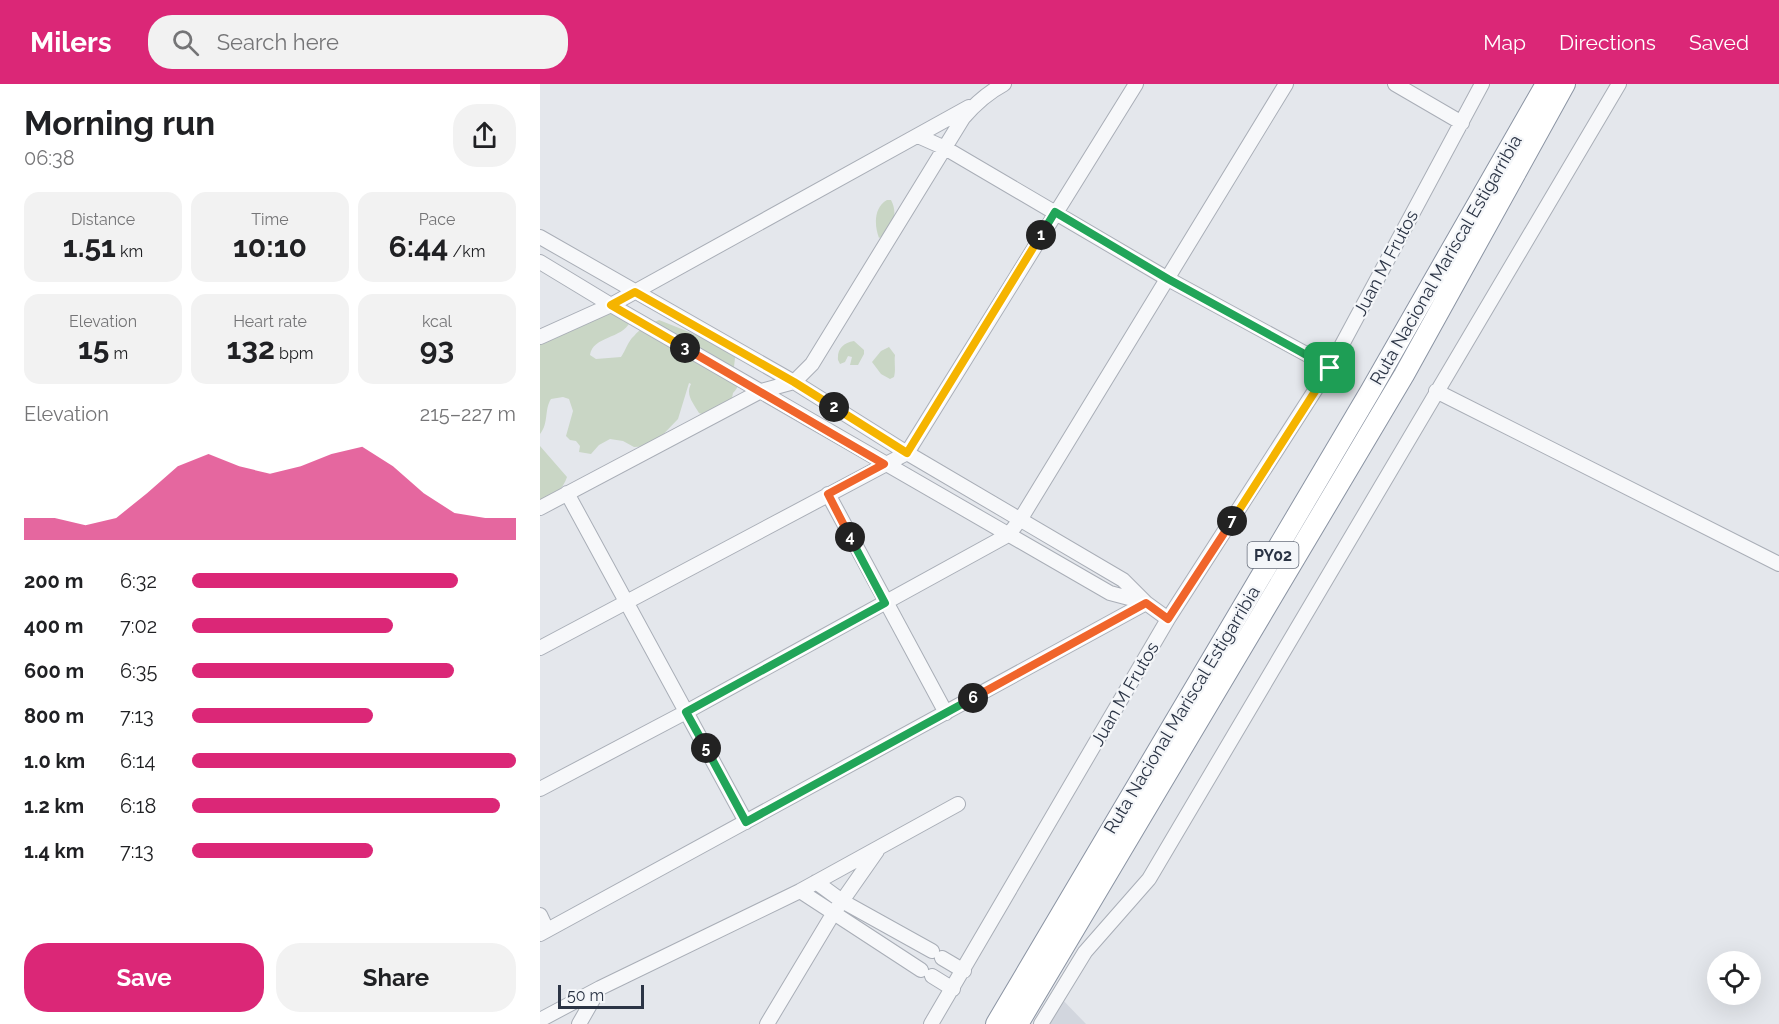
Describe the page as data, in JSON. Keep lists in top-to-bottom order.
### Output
{
  "streets": {
    "highway": ["Ruta Nacional Mariscal Estigarribia", "PY02"],
    "street": ["Juan M Frutos"]
  },
  "scale_bar": "50 m",
  "page": {
    "header": "Milers",
    "search": "Search here",
    "nav": ["Map", "Directions", "Saved"],
    "heading": ["Morning run", "06:38"],
    "stats": [
      ["Distance", "1.51 km"],
      ["Time", "10:10"],
      ["Pace", "6:44 /km"],
      ["Elevation", "15 m"],
      ["Heart rate", "132 bpm"],
      ["kcal", "93"]
    ],
    "pins": [
      "1",
      "3",
      "2",
      "7",
      "4",
      "6",
      "5"
    ],
    "chart": ["Elevation", "215–227 m"],
    "list": [
      {
        "name": "200 m",
        "note": "6:32"
      },
      {
        "name": "400 m",
        "note": "7:02"
      },
      {
        "name": "600 m",
        "note": "6:35"
      },
      {
        "name": "800 m",
        "note": "7:13"
      },
      {
        "name": "1.0 km",
        "note": "6:14"
      },
      {
        "name": "1.2 km",
        "note": "6:18"
      },
      {
        "name": "1.4 km",
        "note": "7:13"
      }
    ],
    "buttons": ["Save", "Share"],
    "scale": "50 m"
  }
}
